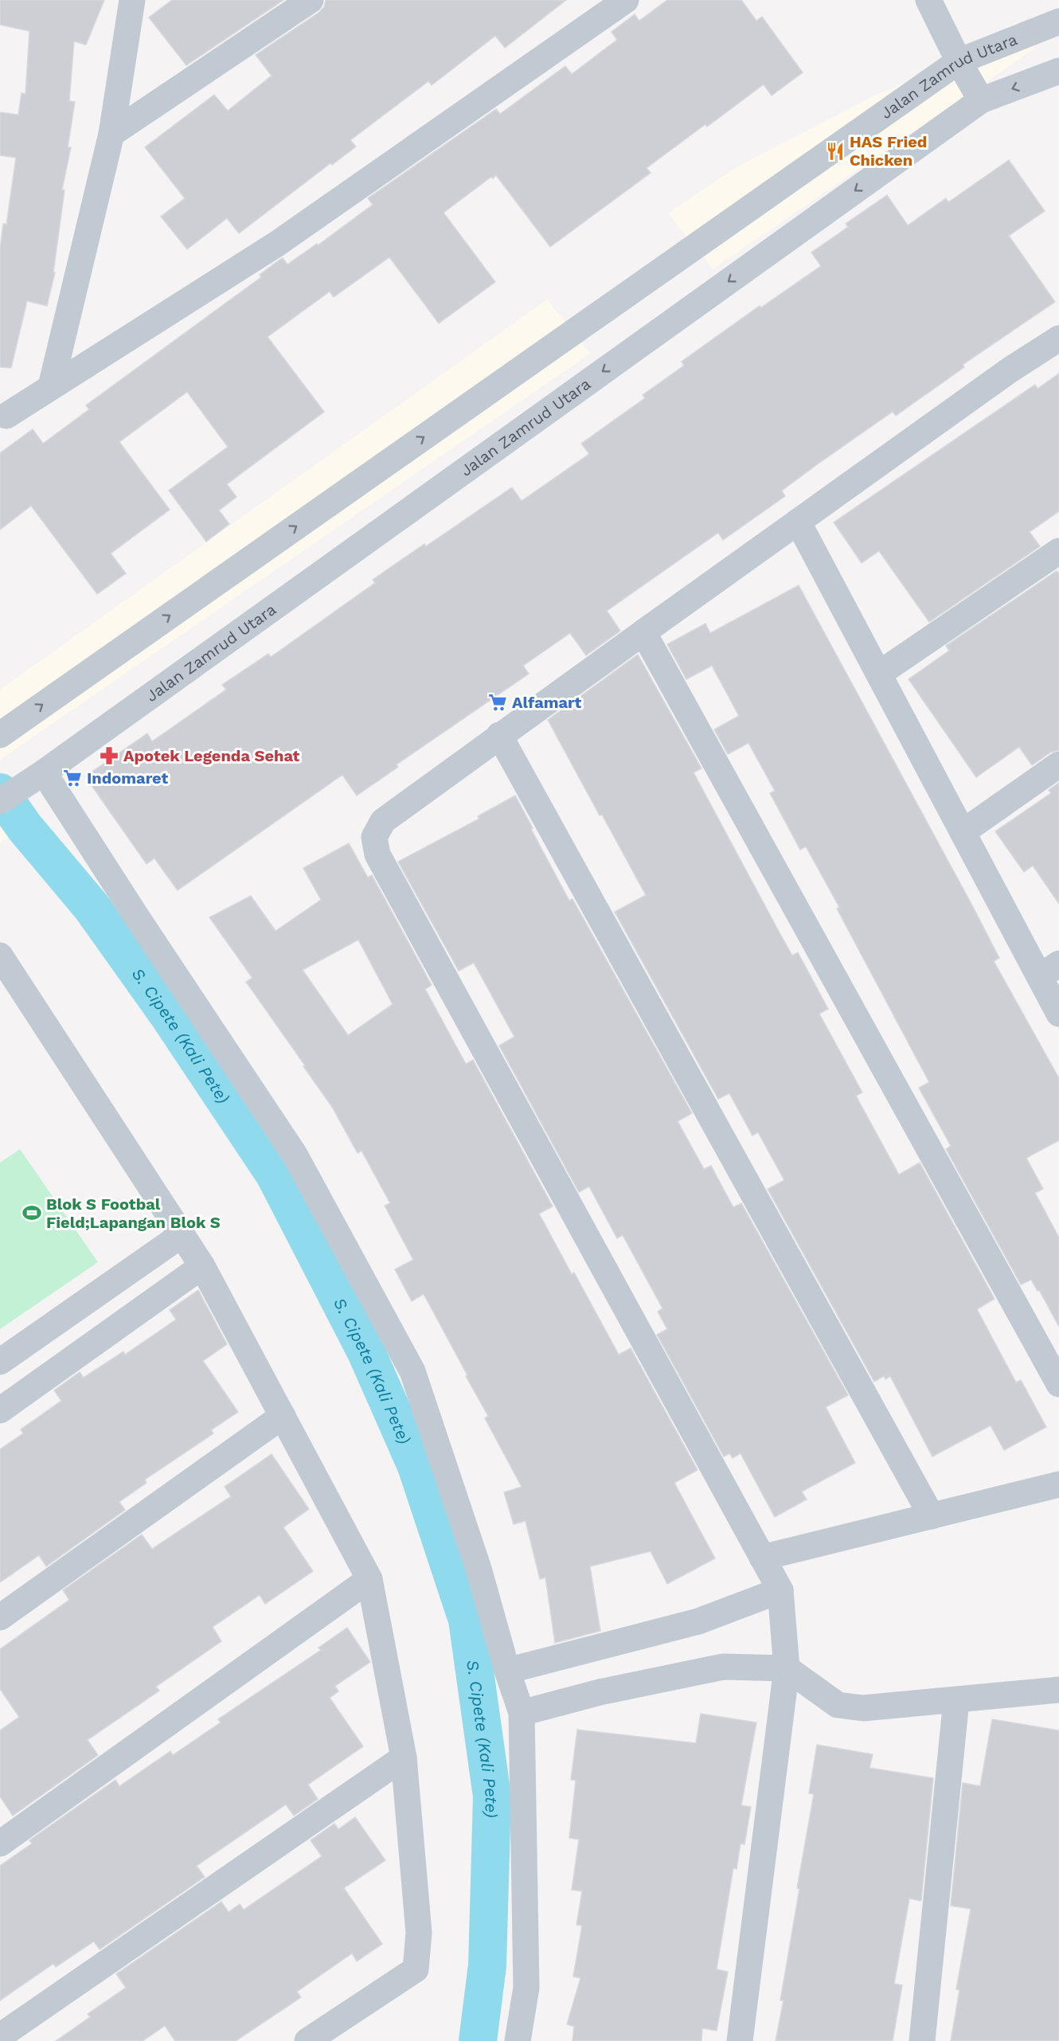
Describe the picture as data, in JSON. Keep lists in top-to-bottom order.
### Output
{
  "streets": {
    "street": ["Jalan Zamrud Utara"]
  },
  "water": ["S. Cipete (Kali Pete)"],
  "places": {
    "restaurant": ["HAS Fried Chicken"],
    "supermarket": ["Alfamart", "Indomaret"],
    "pharmacy": ["Apotek Legenda Sehat"],
    "sports": ["Blok S Footbal Field;Lapangan Blok S"]
  }
}
